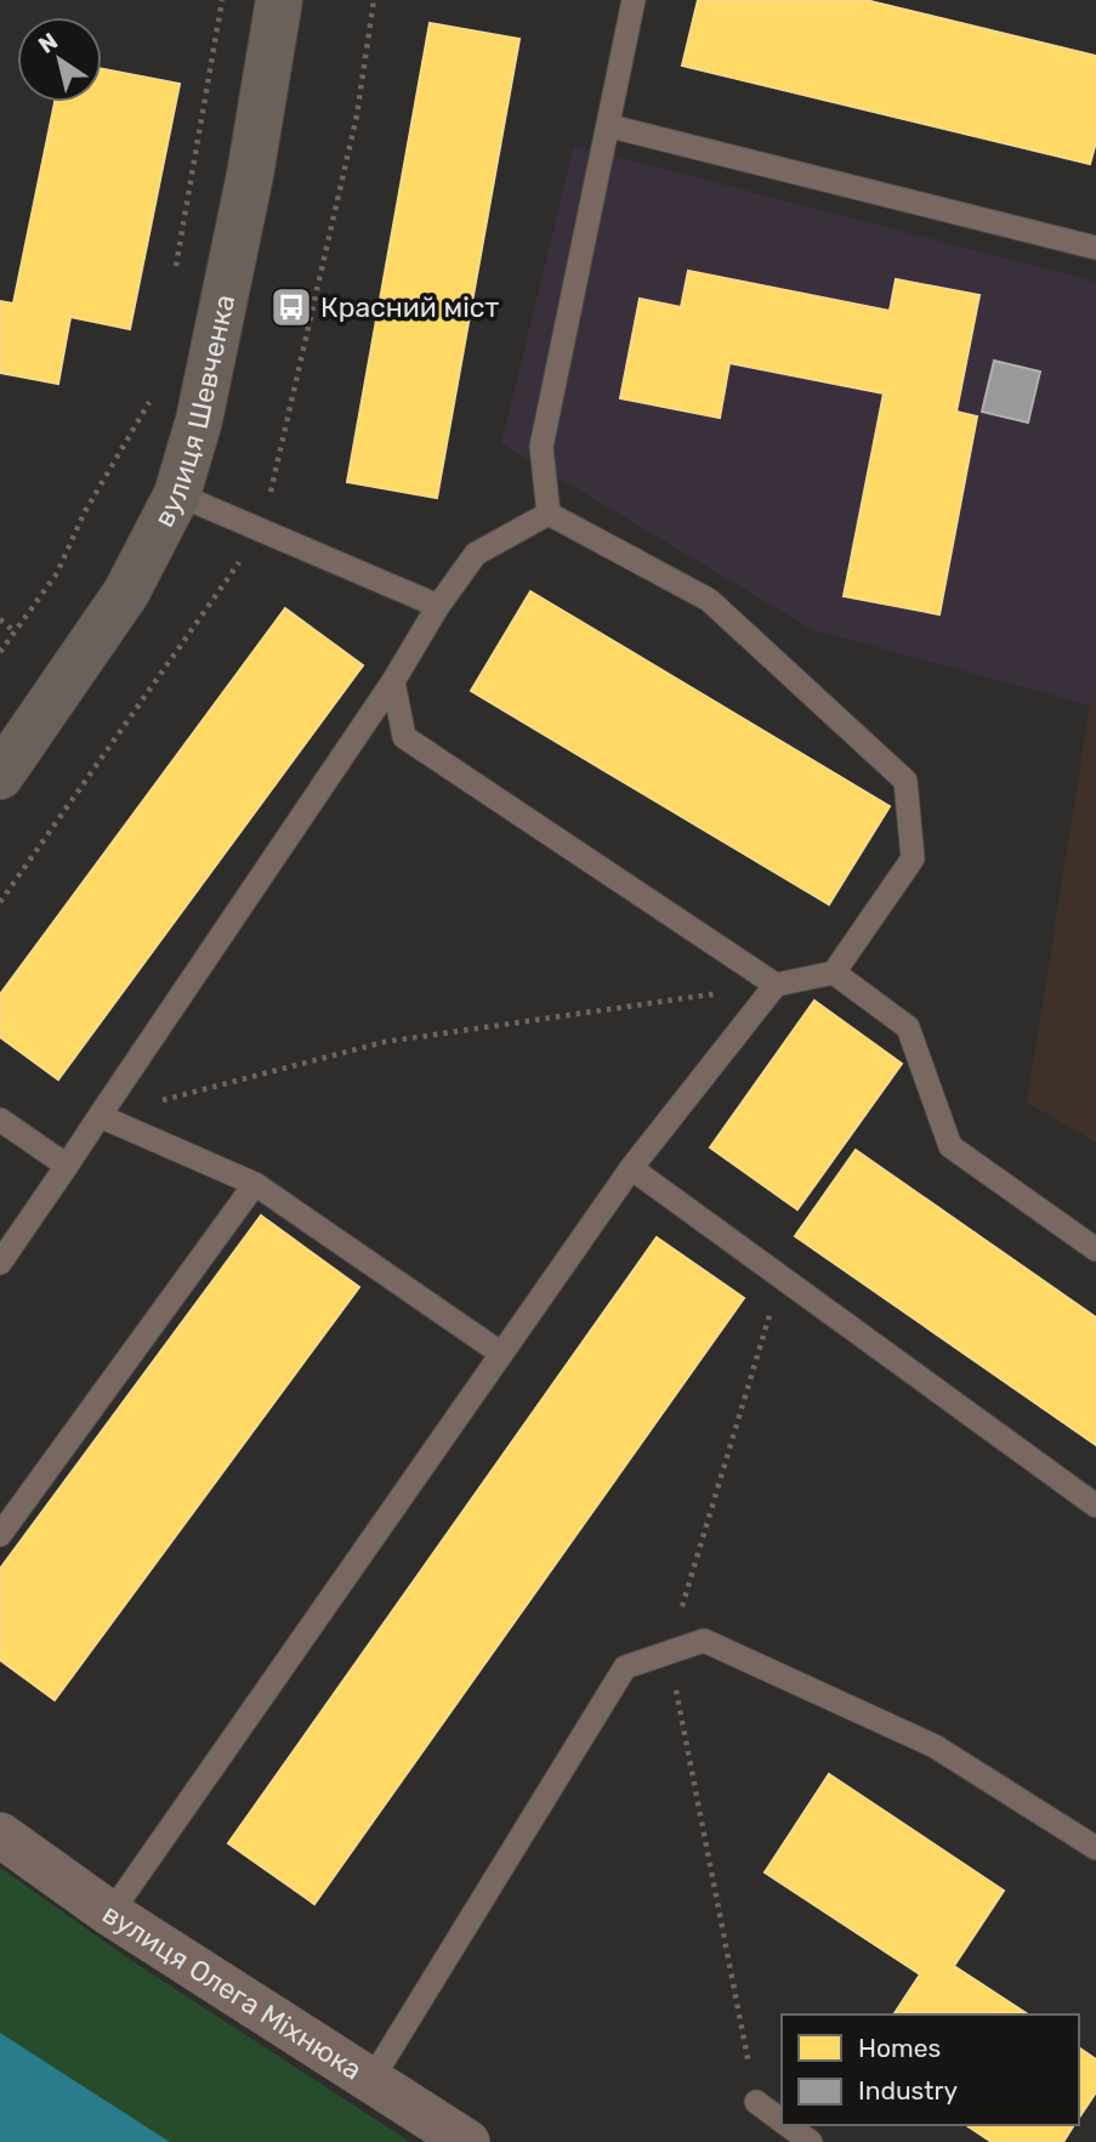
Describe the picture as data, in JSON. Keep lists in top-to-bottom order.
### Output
{
  "streets": {
    "main road": ["вулиця Шевченка"],
    "street": ["вулиця Олега Міхнюка"]
  },
  "places": {
    "bus stop": ["Красний міст"]
  },
  "legend": ["Homes", "Industry"],
  "north": "top left"
}
